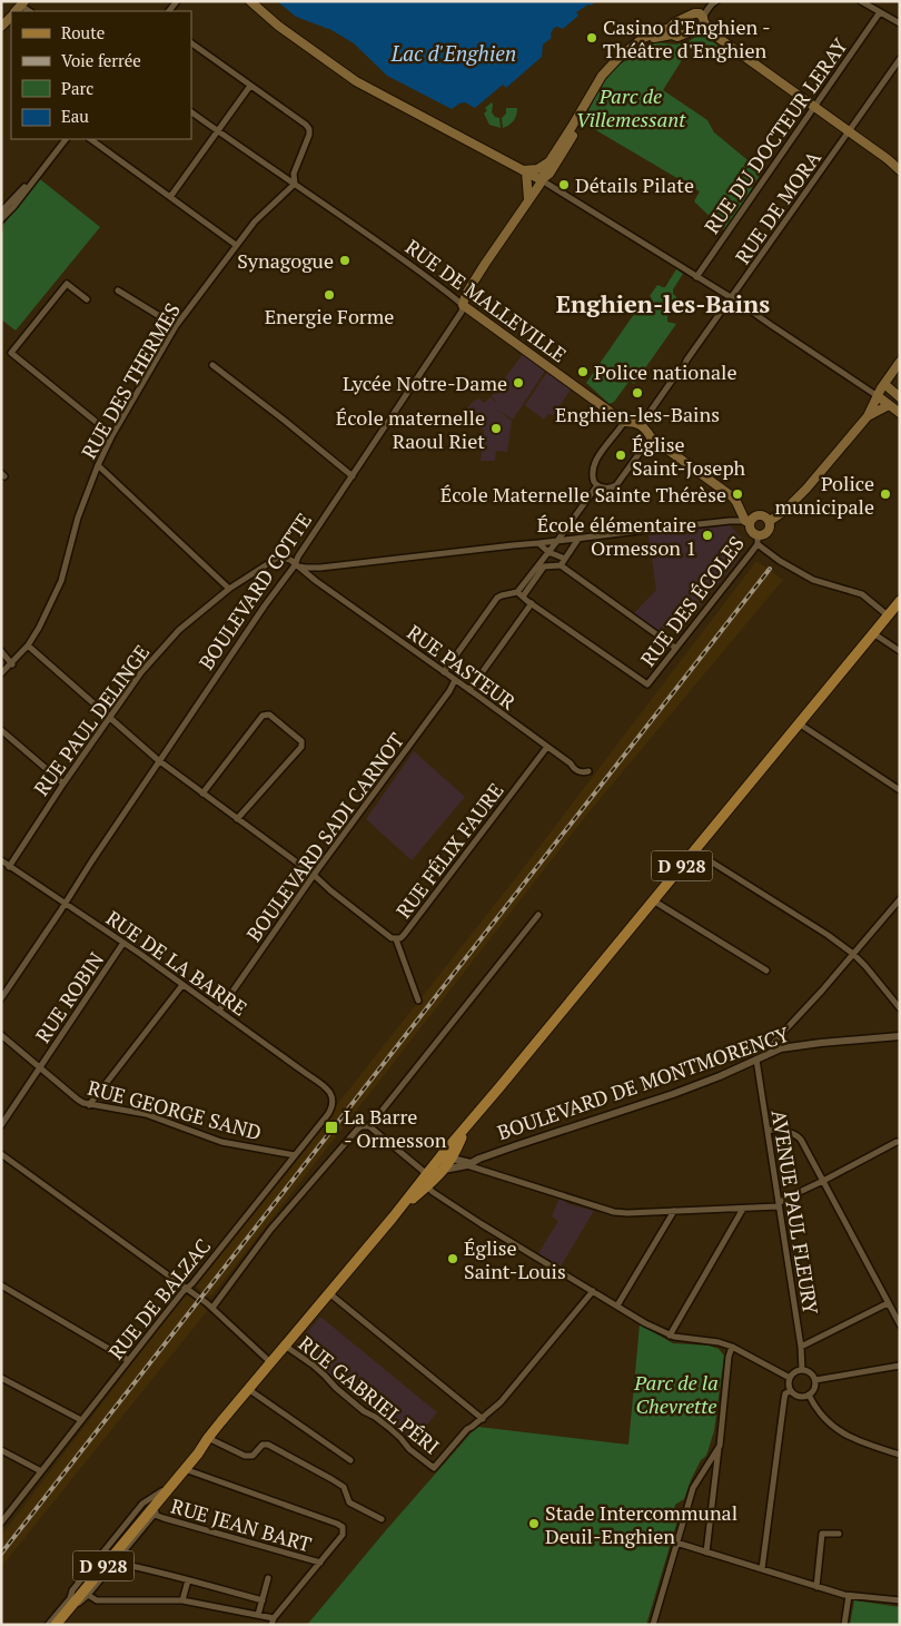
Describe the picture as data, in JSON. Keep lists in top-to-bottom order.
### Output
{
  "streets": {
    "main road": ["RUE DE MALLEVILLE", "BOULEVARD COTTE", "D 928"],
    "street": [
      "RUE DU DOCTEUR LERAY",
      "RUE DE MORA",
      "RUE DES THERMES",
      "RUE DES ÉCOLES",
      "RUE PASTEUR",
      "RUE PAUL DELINGE",
      "BOULEVARD SADI CARNOT",
      "RUE FÉLIX FAURE",
      "RUE DE LA BARRE",
      "RUE ROBIN",
      "BOULEVARD DE MONTMORENCY",
      "RUE GEORGE SAND",
      "AVENUE PAUL FLEURY",
      "RUE DE BALZAC",
      "RUE GABRIEL PÉRI",
      "RUE JEAN BART"
    ]
  },
  "crossings": [
    ["RUE DE MORA", "RUE DE MALLEVILLE"],
    ["RUE DE MALLEVILLE", "RUE DES THERMES"],
    ["RUE DE MALLEVILLE", "BOULEVARD COTTE"],
    ["RUE DES THERMES", "RUE FÉLIX FAURE"],
    ["BOULEVARD COTTE", "RUE PASTEUR"],
    ["BOULEVARD COTTE", "RUE PAUL DELINGE"],
    ["BOULEVARD COTTE", "RUE FÉLIX FAURE"],
    ["BOULEVARD COTTE", "RUE DE LA BARRE"],
    ["RUE PASTEUR", "RUE PAUL DELINGE"],
    ["RUE PASTEUR", "BOULEVARD SADI CARNOT"],
    ["RUE PASTEUR", "RUE FÉLIX FAURE"],
    ["RUE PAUL DELINGE", "RUE FÉLIX FAURE"],
    ["RUE PAUL DELINGE", "RUE DE LA BARRE"],
    ["BOULEVARD SADI CARNOT", "RUE FÉLIX FAURE"],
    ["BOULEVARD SADI CARNOT", "RUE DE LA BARRE"],
    ["D 928", "BOULEVARD DE MONTMORENCY"],
    ["D 928", "RUE GABRIEL PÉRI"],
    ["D 928", "RUE JEAN BART"],
    ["RUE DE LA BARRE", "RUE ROBIN"],
    ["RUE DE LA BARRE", "RUE DE BALZAC"],
    ["RUE ROBIN", "RUE GEORGE SAND"],
    ["BOULEVARD DE MONTMORENCY", "AVENUE PAUL FLEURY"],
    ["RUE GEORGE SAND", "RUE DE BALZAC"]
  ],
  "districts": ["Enghien-les-Bains"],
  "water": ["Lac d'Enghien"],
  "parks": ["Parc de Villemessant", "Parc de la Chevrette"],
  "places": {
    "other": [
      "Casino d'Enghien - Théâtre d'Enghien",
      "Détails Pilate",
      "Synagogue",
      "Energie Forme",
      "Police nationale",
      "Lycée Notre-Dame",
      "Enghien-les-Bains",
      "École maternelle Raoul Riet",
      "Église Saint-Joseph",
      "École Maternelle Sainte Thérèse",
      "Police municipale",
      "École élémentaire Ormesson 1",
      "Église Saint-Louis",
      "Stade Intercommunal Deuil-Enghien"
    ],
    "transit": ["La Barre - Ormesson"]
  },
  "legend": [
    "Route",
    "Voie ferrée",
    "Parc",
    "Eau"
  ]
}
